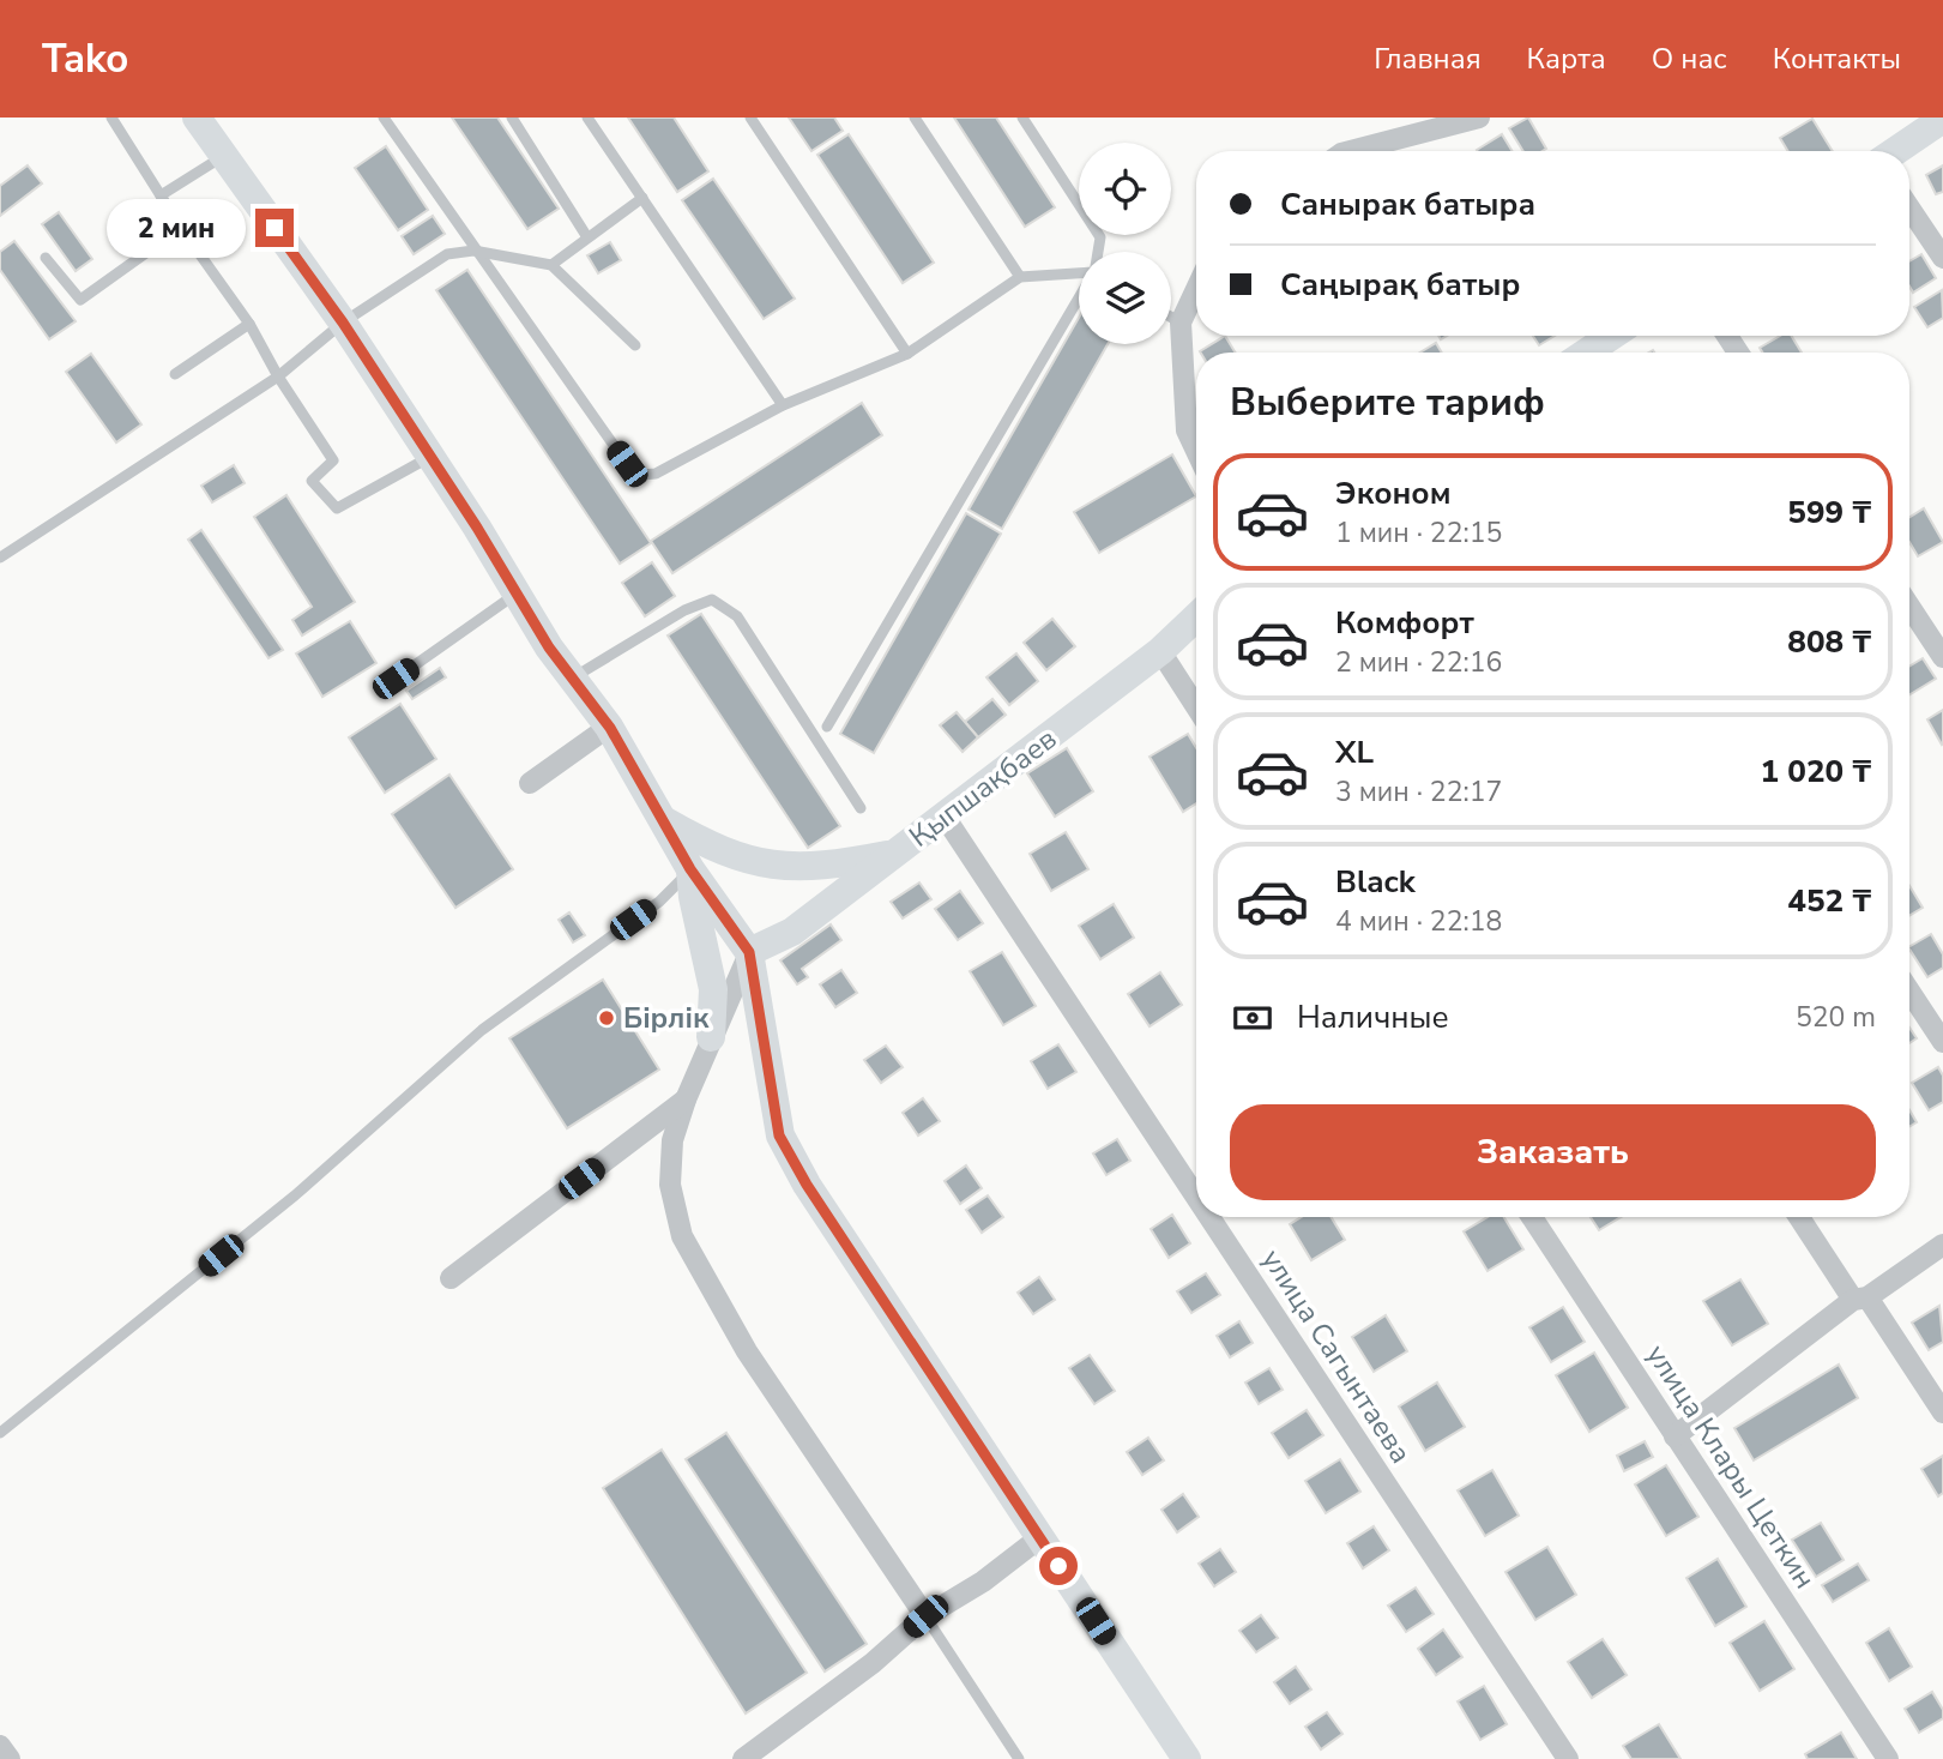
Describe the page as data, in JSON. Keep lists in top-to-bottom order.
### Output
{
  "streets": {
    "street": ["Қыпшақбаев", "улица Сагынтаева", "улица Клары Цеткин"]
  },
  "crossings": [
    ["Қыпшақбаев", "улица Сагынтаева"]
  ],
  "places": ["Бірлік"],
  "page": {
    "header": "Tako",
    "nav": [
      "Главная",
      "Карта",
      "О нас",
      "Контакты"
    ],
    "banner": ["Санырак батыра", "Саңырақ батыр"],
    "bubble": "2 мин",
    "heading": "Выберите тариф",
    "list": [
      {
        "name": "Эконом",
        "note": "1 мин · 22:15",
        "value": "599 ₸"
      },
      {
        "name": "Комфорт",
        "note": "2 мин · 22:16",
        "value": "808 ₸"
      },
      {
        "name": "XL",
        "note": "3 мин · 22:17",
        "value": "1 020 ₸"
      },
      {
        "name": "Black",
        "note": "4 мин · 22:18",
        "value": "452 ₸"
      }
    ],
    "pay": ["Наличные", "520 m"],
    "buttons": "Заказать"
  }
}
